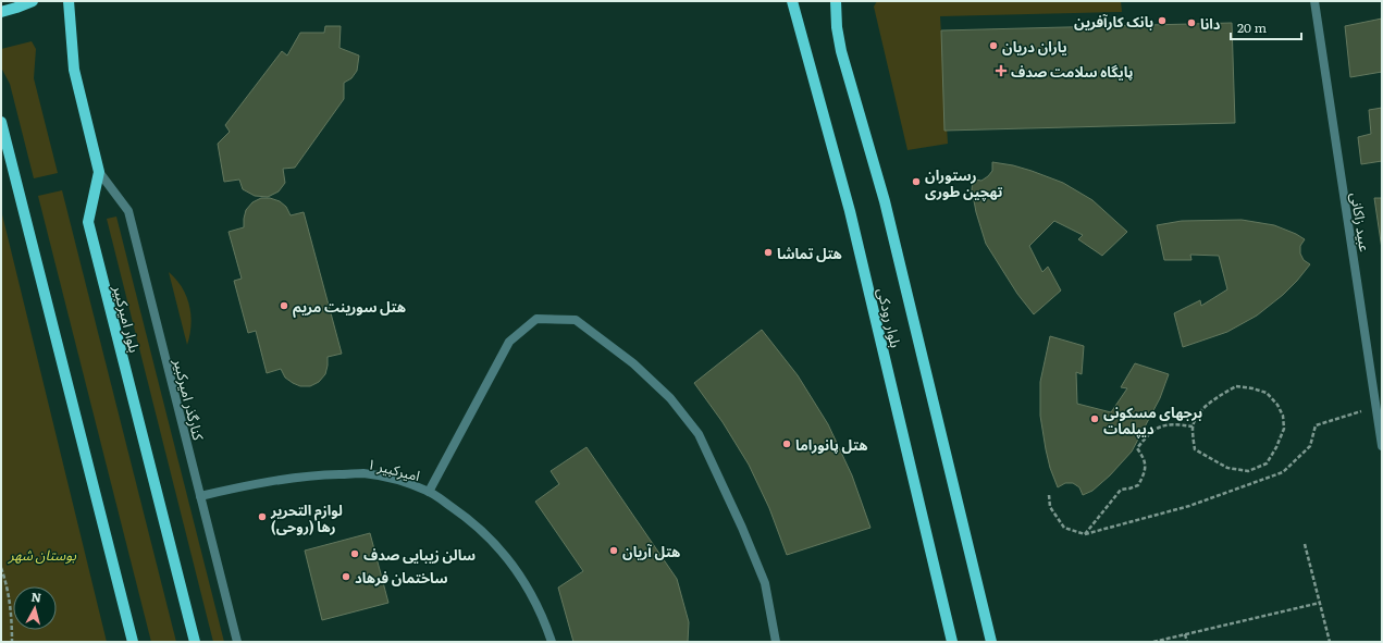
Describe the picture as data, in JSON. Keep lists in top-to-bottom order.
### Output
{
  "streets": {
    "main road": ["بلوار رودکی", "بلوار امیرکبیر"],
    "street": ["عبید زاکانی", "کنارگذر امیرکبیر", "امیرکبیر ۱"]
  },
  "crossings": [
    ["بلوار امیرکبیر", "کنارگذر امیرکبیر"],
    ["کنارگذر امیرکبیر", "امیرکبیر ۱"]
  ],
  "parks": ["بوستان شهر"],
  "places": {
    "other": [
      "بانک کارآفرین",
      "دانا",
      "یاران دریان",
      "رستوران تهچین طوری",
      "هتل تماشا",
      "هتل سورینت مريم",
      "برجهای مسکونی دیپلمات",
      "هتل پانوراما",
      "لوازم التحریر رها (روحی)",
      "هتل آریان",
      "سالن زیبایی صدف",
      "ساختمان فرهاد"
    ],
    "health": ["پایگاه سلامت صدف"]
  },
  "scale_bar": "20 m",
  "north": "top"
}
